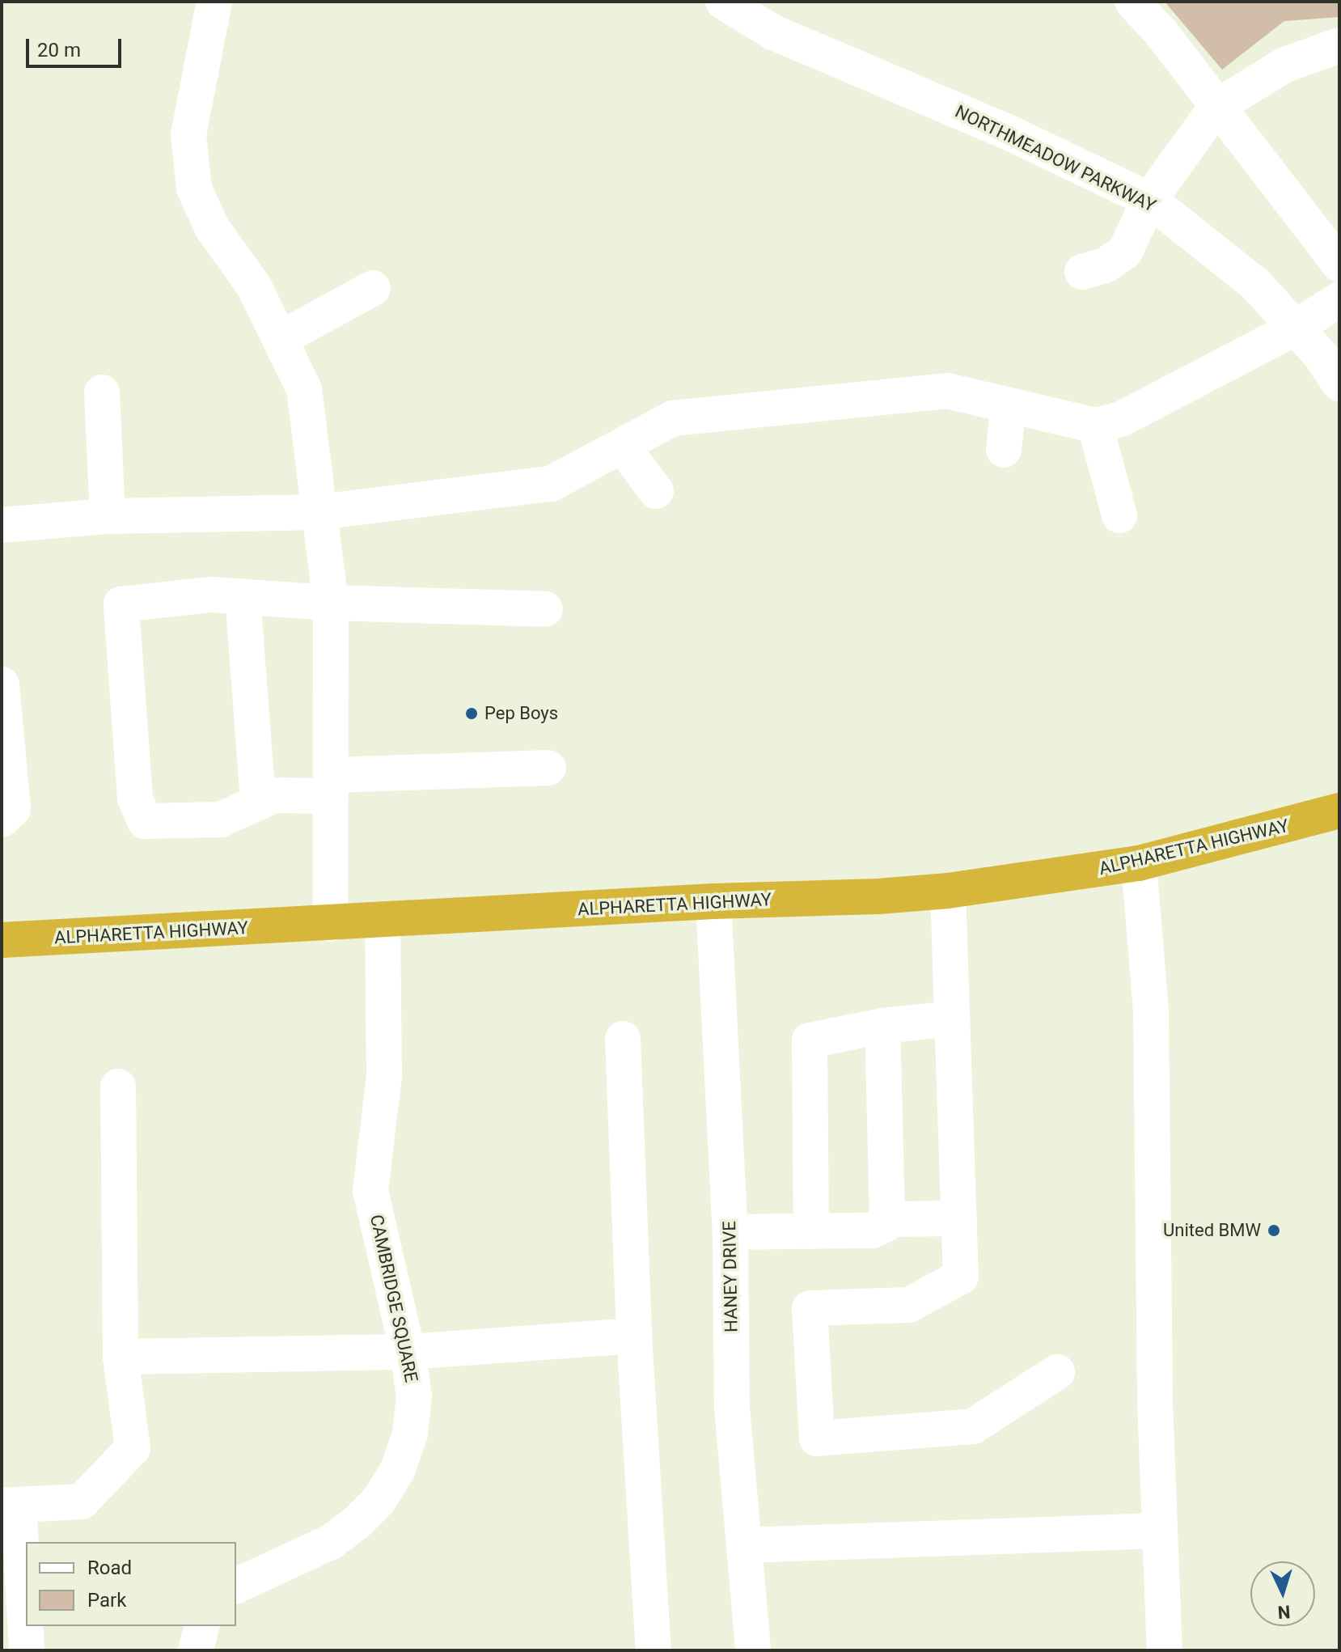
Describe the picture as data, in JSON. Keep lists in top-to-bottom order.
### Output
{
  "streets": {
    "highway": ["ALPHARETTA HIGHWAY"],
    "street": ["NORTHMEADOW PARKWAY", "HANEY DRIVE", "CAMBRIDGE SQUARE"]
  },
  "crossings": [
    ["ALPHARETTA HIGHWAY", "HANEY DRIVE"],
    ["ALPHARETTA HIGHWAY", "CAMBRIDGE SQUARE"]
  ],
  "places": ["Pep Boys", "United BMW"],
  "legend": ["Road", "Park"],
  "scale_bar": "20 m",
  "north": "bottom"
}
